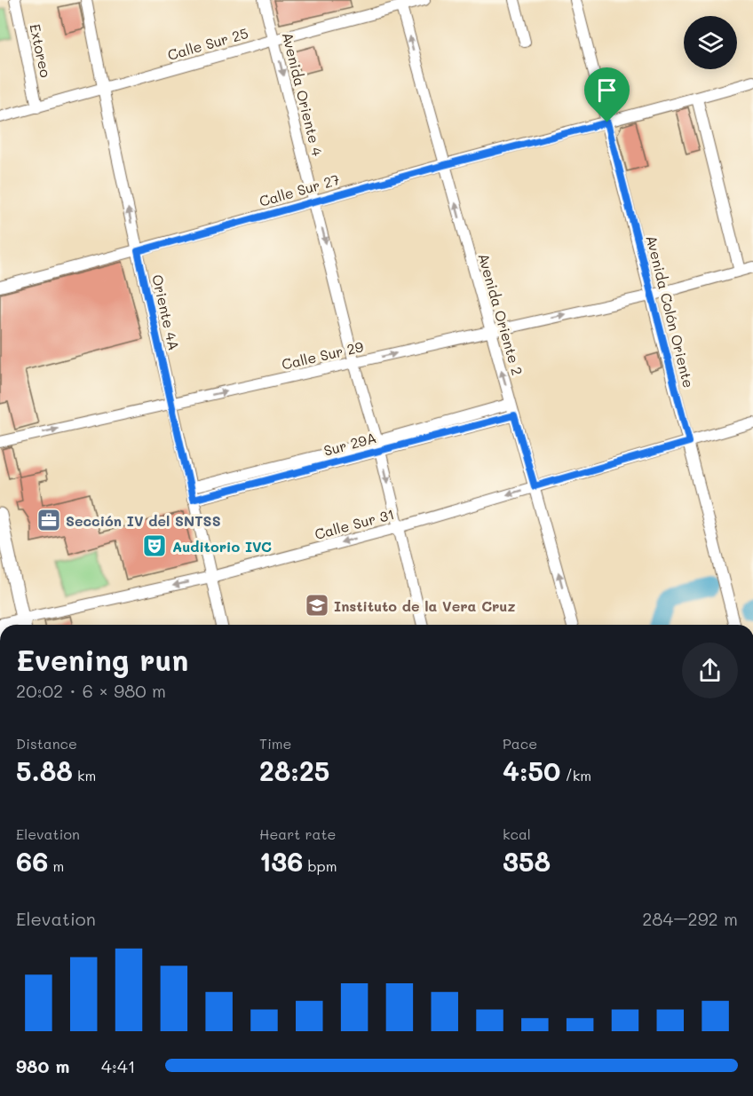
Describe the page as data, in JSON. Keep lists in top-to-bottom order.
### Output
{
  "streets": {
    "street": [
      "Calle Sur 25",
      "Extoreo",
      "Avenida Oriente 4",
      "Calle Sur 27",
      "Avenida Colón Oriente",
      "Oriente 4A",
      "Avenida Oriente 2",
      "Calle Sur 29",
      "Sur 29A",
      "Calle Sur 31"
    ]
  },
  "crossings": [
    ["Calle Sur 25", "Extoreo"],
    ["Calle Sur 25", "Avenida Oriente 4"],
    ["Calle Sur 25", "Oriente 4A"],
    ["Calle Sur 25", "Avenida Oriente 2"],
    ["Avenida Oriente 4", "Calle Sur 27"],
    ["Avenida Oriente 4", "Calle Sur 29"],
    ["Avenida Oriente 4", "Sur 29A"],
    ["Avenida Oriente 4", "Calle Sur 31"],
    ["Calle Sur 27", "Avenida Colón Oriente"],
    ["Calle Sur 27", "Oriente 4A"],
    ["Calle Sur 27", "Avenida Oriente 2"],
    ["Avenida Colón Oriente", "Calle Sur 29"],
    ["Avenida Colón Oriente", "Calle Sur 31"],
    ["Oriente 4A", "Calle Sur 29"],
    ["Oriente 4A", "Sur 29A"],
    ["Oriente 4A", "Calle Sur 31"],
    ["Avenida Oriente 2", "Calle Sur 29"],
    ["Avenida Oriente 2", "Sur 29A"],
    ["Avenida Oriente 2", "Calle Sur 31"]
  ],
  "one_way": [
    "Avenida Oriente 4",
    "Avenida Oriente 2",
    "Calle Sur 29",
    "Calle Sur 31"
  ],
  "places": {
    "office": ["Sección IV del SNTSS"],
    "theatre": ["Auditorio IVC"],
    "school or university": ["Instituto de la Vera Cruz"]
  },
  "page": {
    "heading": ["Evening run", "20:02 · 6 × 980 m"],
    "stats": [
      ["Distance", "5.88 km"],
      ["Time", "28:25"],
      ["Pace", "4:50 /km"],
      ["Elevation", "66 m"],
      ["Heart rate", "136 bpm"],
      ["kcal", "358"]
    ],
    "chart": ["Elevation", "284–292 m"],
    "list": [
      {
        "name": "980 m",
        "note": "4:41"
      }
    ]
  }
}
